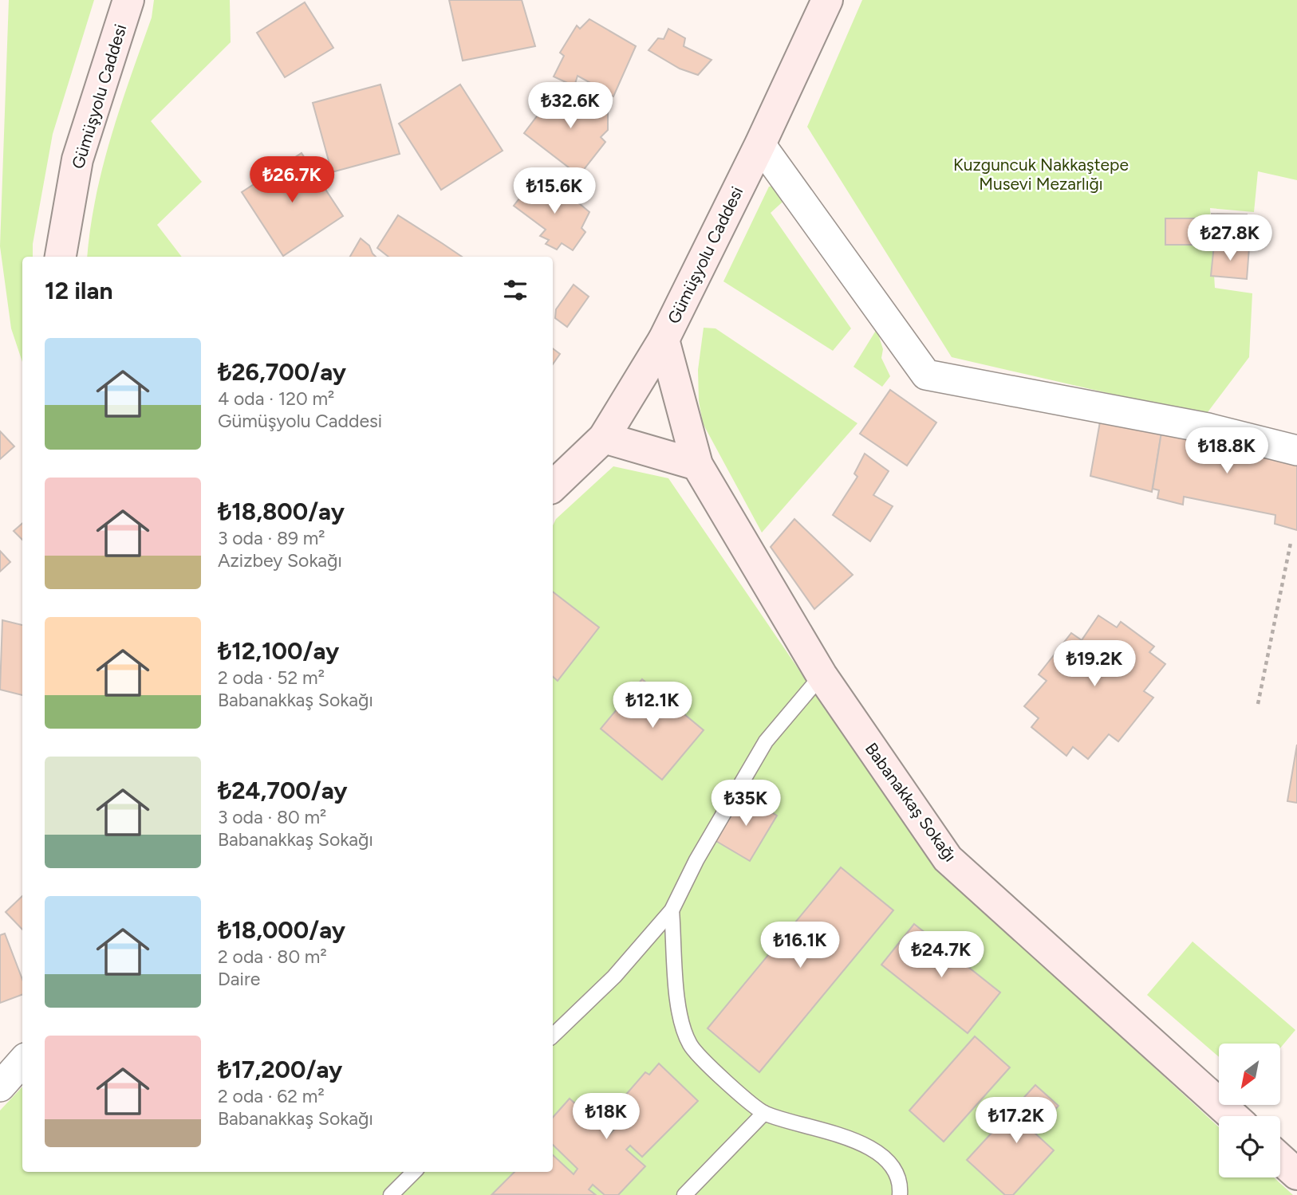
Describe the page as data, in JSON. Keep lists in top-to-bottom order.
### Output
{
  "streets": {
    "street": ["Gümüşyolu Caddesi", "Babanakkaş Sokağı"]
  },
  "crossings": [
    ["Gümüşyolu Caddesi", "Babanakkaş Sokağı"]
  ],
  "parks": ["Kuzguncuk Nakkaştepe Musevi Mezarlığı"],
  "north": "bottom left",
  "page": {
    "price": [
      "₺32.6K",
      "₺26.7K",
      "₺15.6K",
      "₺27.8K",
      "₺18.8K",
      "₺19.2K",
      "₺12.1K",
      "₺35K",
      "₺16.1K",
      "₺24.7K",
      "₺18K",
      "₺17.2K"
    ],
    "heading": "12 ilan",
    "list": [
      {
        "name": "₺26,700/ay",
        "note": "4 oda · 120 m² · Gümüşyolu Caddesi"
      },
      {
        "name": "₺18,800/ay",
        "note": "3 oda · 89 m² · Azizbey Sokağı"
      },
      {
        "name": "₺12,100/ay",
        "note": "2 oda · 52 m² · Babanakkaş Sokağı"
      },
      {
        "name": "₺24,700/ay",
        "note": "3 oda · 80 m² · Babanakkaş Sokağı"
      },
      {
        "name": "₺18,000/ay",
        "note": "2 oda · 80 m² · Daire"
      },
      {
        "name": "₺17,200/ay",
        "note": "2 oda · 62 m² · Babanakkaş Sokağı"
      }
    ]
  }
}
